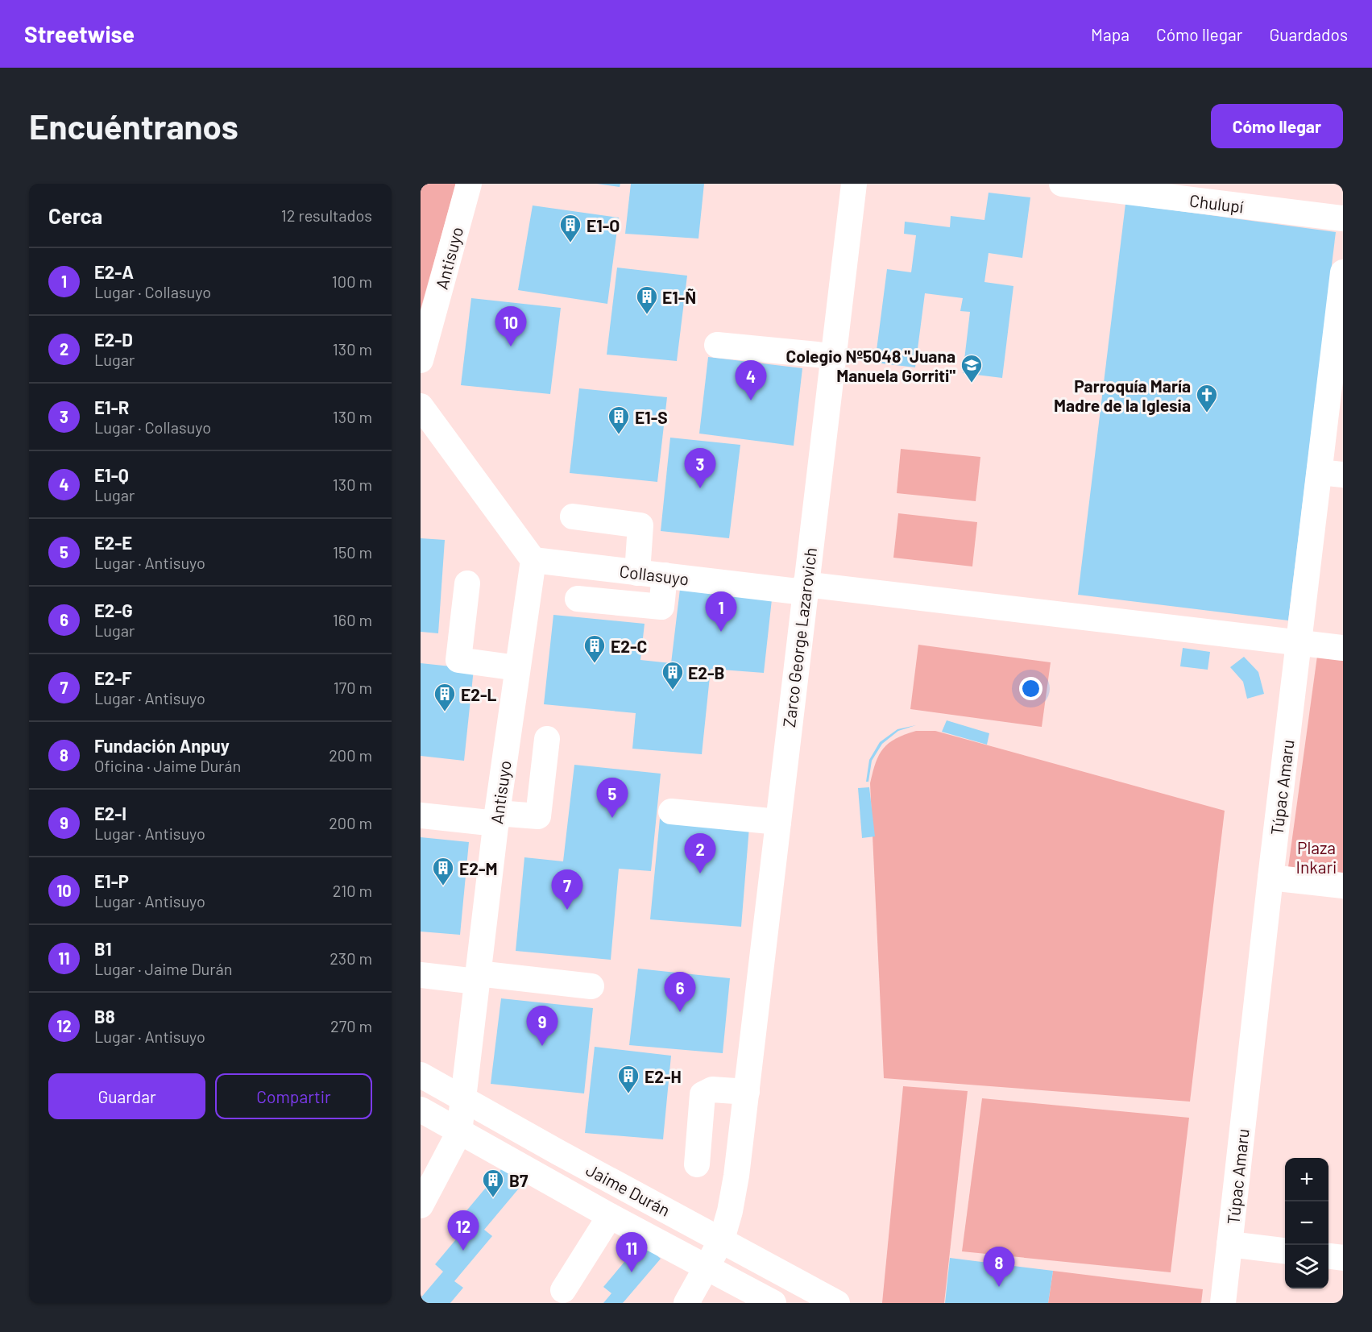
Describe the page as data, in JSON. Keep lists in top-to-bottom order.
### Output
{
  "streets": {
    "street": [
      "Chulupí",
      "Antisuyo",
      "Collasuyo",
      "Zarco George Lazarovich",
      "Túpac Amaru",
      "Jaime Durán"
    ]
  },
  "crossings": [
    ["Antisuyo", "Collasuyo"],
    ["Antisuyo", "Jaime Durán"],
    ["Collasuyo", "Zarco George Lazarovich"],
    ["Collasuyo", "Túpac Amaru"],
    ["Zarco George Lazarovich", "Jaime Durán"]
  ],
  "parks": ["Plaza Inkari"],
  "places": {
    "building": [
      "E1-O",
      "E1-Ñ",
      "E1-S",
      "E2-C",
      "E2-B",
      "E2-L",
      "E2-M",
      "E2-H",
      "B7"
    ],
    "school or university": ["Colegio Nº5048 \"Juana Manuela Gorriti\""],
    "church": ["Parroquía María Madre de la Iglesia"]
  },
  "page": {
    "header": "Streetwise",
    "nav": ["Mapa", "Cómo llegar", "Guardados"],
    "buttons": [
      "Cómo llegar",
      ["Guardar", "Compartir"]
    ],
    "title": "Encuéntranos",
    "heading": ["Cerca", "12 resultados"],
    "list": [
      {
        "mark": "1",
        "name": "E2-A",
        "note": "Lugar · Collasuyo",
        "value": "100 m"
      },
      {
        "mark": "2",
        "name": "E2-D",
        "note": "Lugar",
        "value": "130 m"
      },
      {
        "mark": "3",
        "name": "E1-R",
        "note": "Lugar · Collasuyo",
        "value": "130 m"
      },
      {
        "mark": "4",
        "name": "E1-Q",
        "note": "Lugar",
        "value": "130 m"
      },
      {
        "mark": "5",
        "name": "E2-E",
        "note": "Lugar · Antisuyo",
        "value": "150 m"
      },
      {
        "mark": "6",
        "name": "E2-G",
        "note": "Lugar",
        "value": "160 m"
      },
      {
        "mark": "7",
        "name": "E2-F",
        "note": "Lugar · Antisuyo",
        "value": "170 m"
      },
      {
        "mark": "8",
        "name": "Fundación Anpuy",
        "note": "Oficina · Jaime Durán",
        "value": "200 m"
      },
      {
        "mark": "9",
        "name": "E2-I",
        "note": "Lugar · Antisuyo",
        "value": "200 m"
      },
      {
        "mark": "10",
        "name": "E1-P",
        "note": "Lugar · Antisuyo",
        "value": "210 m"
      },
      {
        "mark": "11",
        "name": "B1",
        "note": "Lugar · Jaime Durán",
        "value": "230 m"
      },
      {
        "mark": "12",
        "name": "B8",
        "note": "Lugar · Antisuyo",
        "value": "270 m"
      }
    ],
    "pins": [
      "10",
      "4",
      "3",
      "1",
      "5",
      "2",
      "7",
      "6",
      "9",
      "12",
      "11",
      "8"
    ],
    "map_buttons": ["+", "−"]
  }
}
